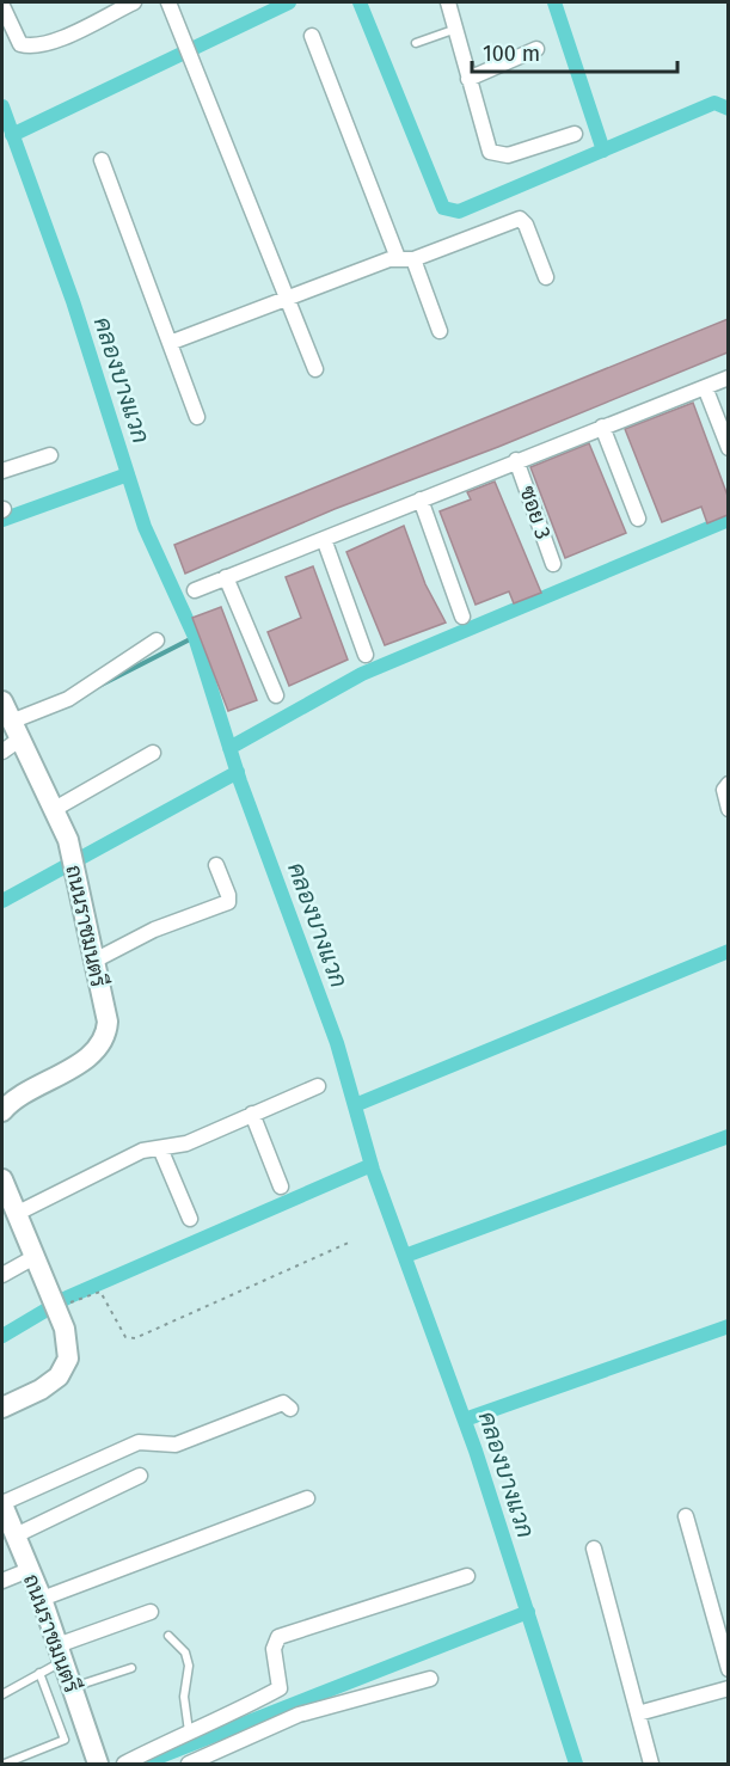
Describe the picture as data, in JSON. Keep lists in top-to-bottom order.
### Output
{
  "streets": {
    "street": ["ซอย 3", "ถนนราชมนตรี"]
  },
  "water": ["คลองบางแวก"],
  "scale_bar": "100 m"
}
